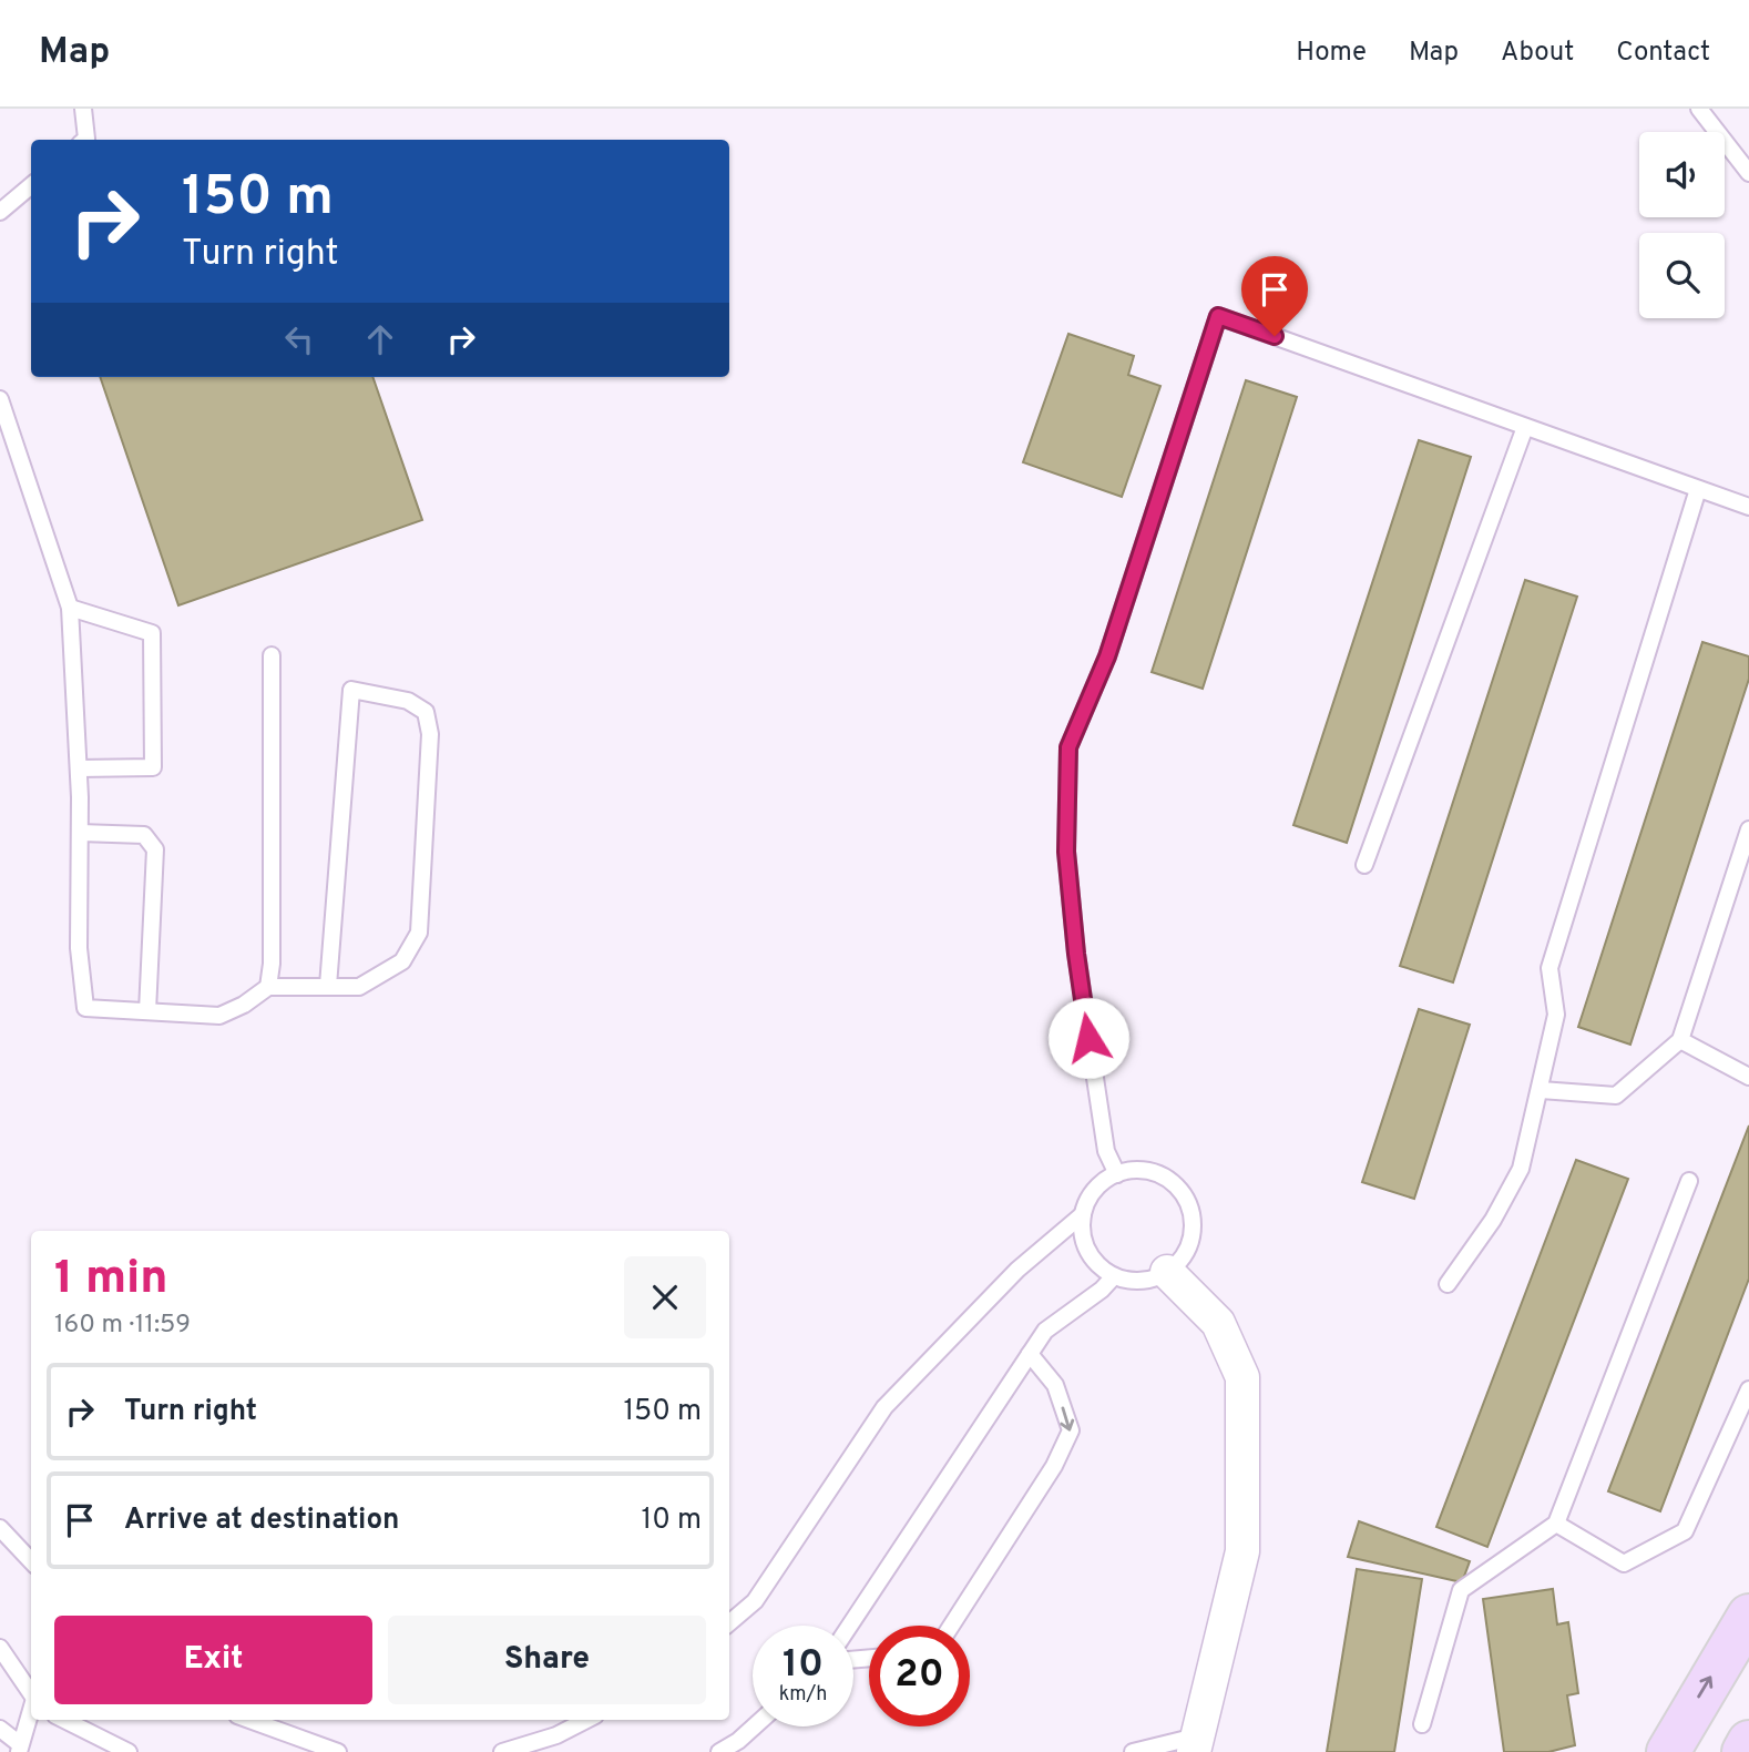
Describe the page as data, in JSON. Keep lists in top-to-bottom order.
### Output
{
  "page": {
    "header": "Map",
    "nav": [
      "Home",
      "Map",
      "About",
      "Contact"
    ],
    "turn": ["150 m", "Turn right"],
    "heading": ["1 min", "160 m · 11:59"],
    "list": [
      {
        "name": "Turn right",
        "value": "150 m"
      },
      {
        "name": "Arrive at destination",
        "value": "10 m"
      }
    ],
    "buttons": ["Exit", "Share"],
    "speed": "10 km/h",
    "limit": "20"
  }
}
